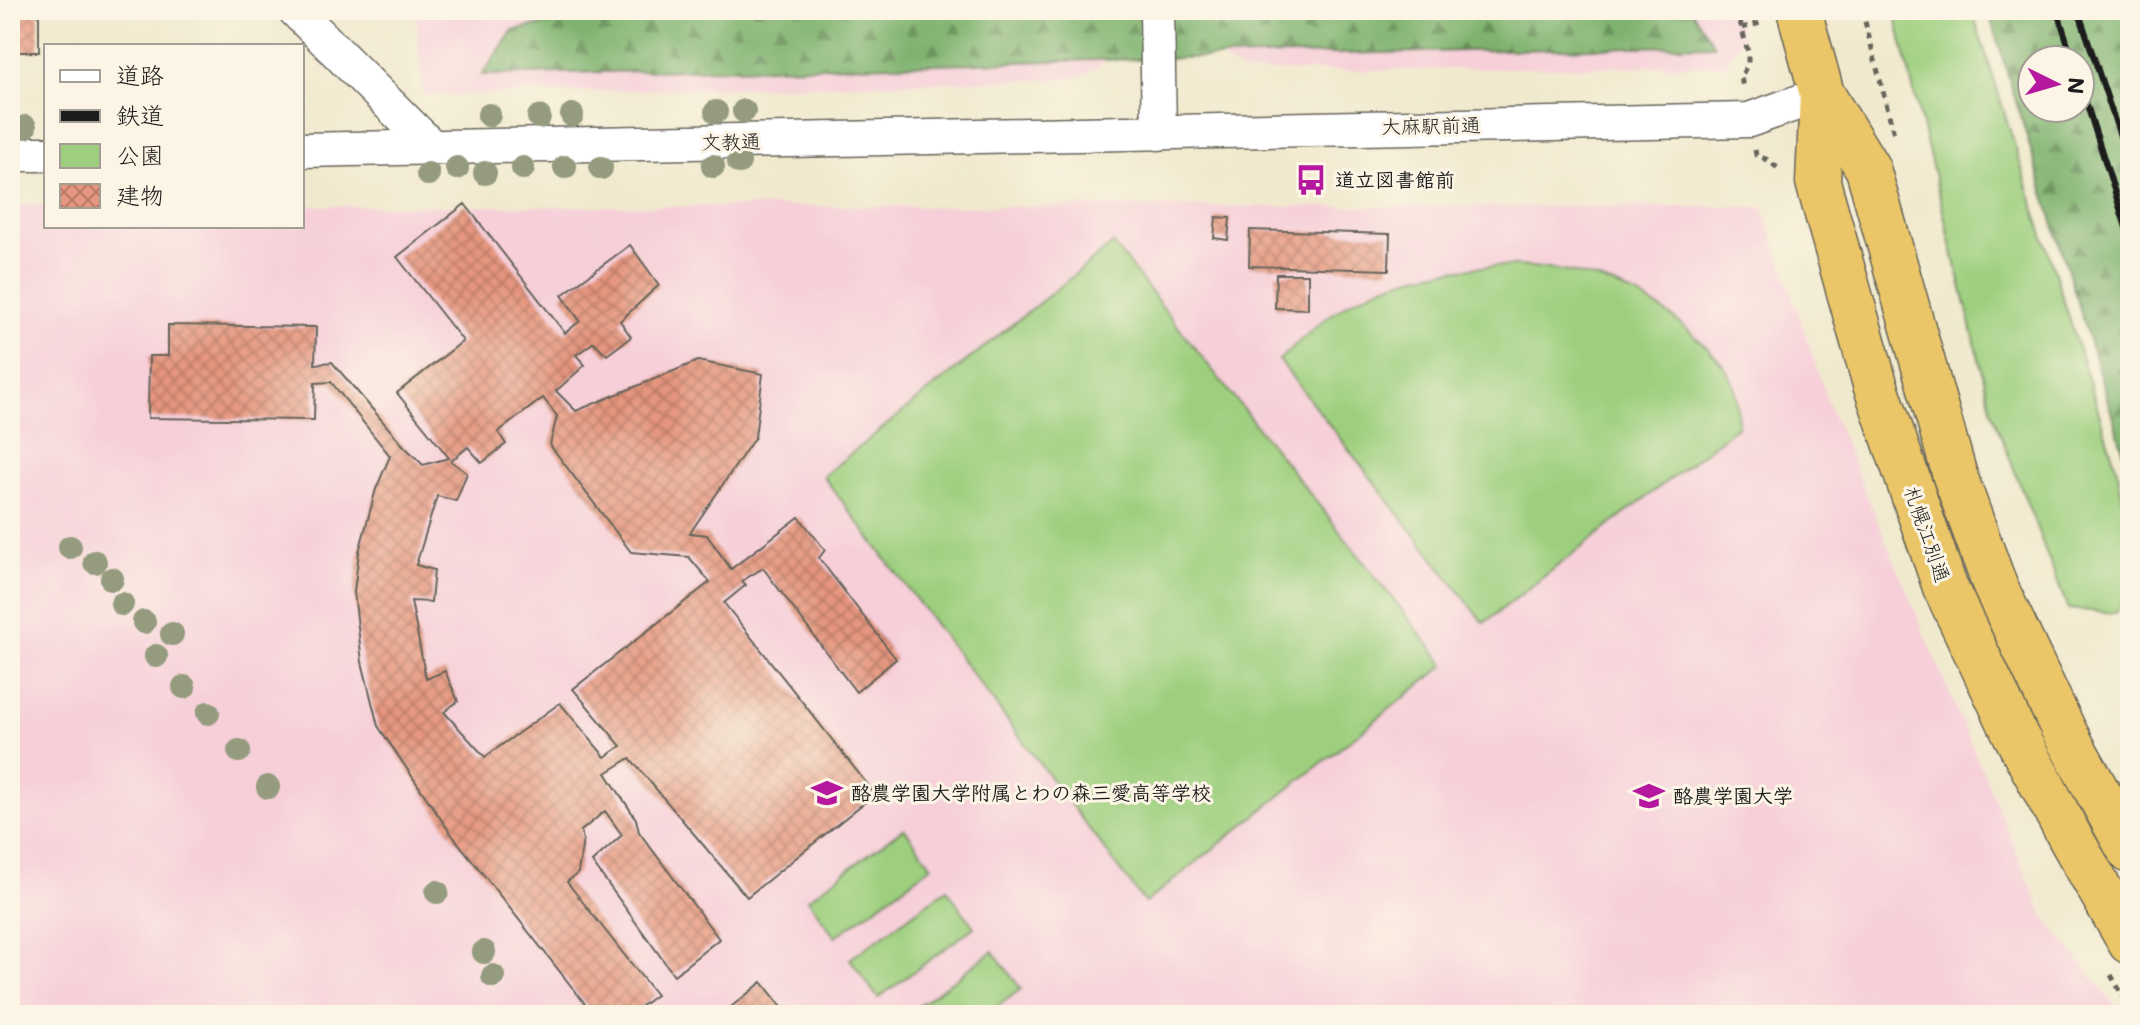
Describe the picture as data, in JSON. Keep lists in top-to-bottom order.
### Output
{
  "streets": {
    "highway": ["札幌江別通"],
    "street": ["大麻駅前通", "文教通"]
  },
  "crossings": [
    ["大麻駅前通", "文教通"],
    ["大麻駅前通", "札幌江別通"]
  ],
  "places": {
    "bus stop": ["道立図書館前"],
    "school or university": ["酪農学園大学附属とわの森三愛高等学校", "酪農学園大学"]
  },
  "legend": [
    "道路",
    "鉄道",
    "公園",
    "建物"
  ],
  "north": "right"
}
